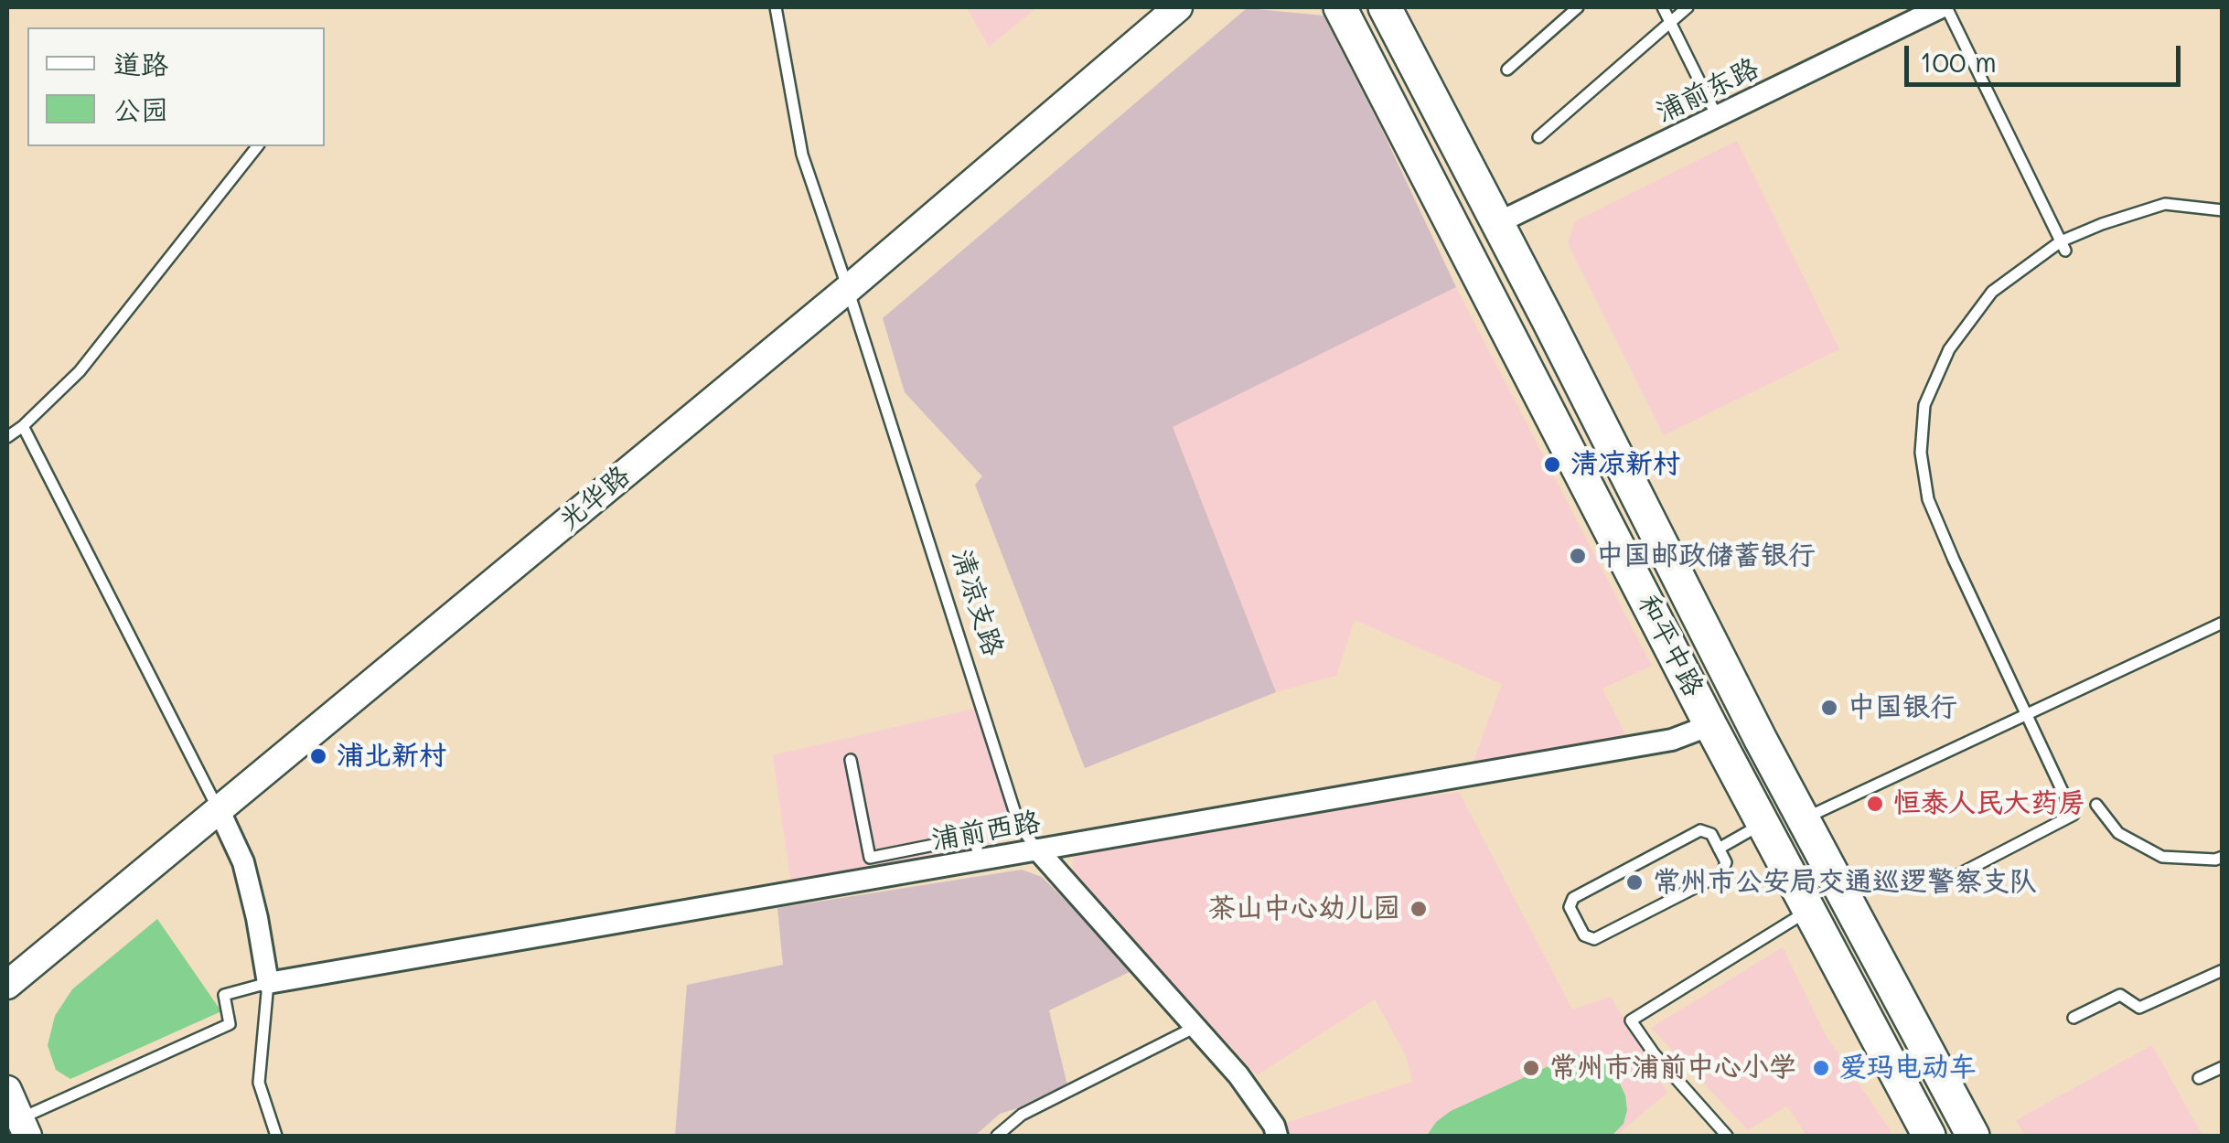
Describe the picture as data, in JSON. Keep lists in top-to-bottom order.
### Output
{
  "streets": {
    "main road": ["光华路", "和平中路"],
    "street": ["浦前东路", "清凉支路", "浦前西路"]
  },
  "crossings": [
    ["浦前东路", "和平中路"],
    ["光华路", "清凉支路"],
    ["清凉支路", "浦前西路"],
    ["和平中路", "浦前西路"]
  ],
  "places": [
    "清凉新村",
    "中国邮政储蓄银行",
    "中国银行",
    "浦北新村",
    "恒泰人民大药房",
    "常州市公安局交通巡逻警察支队",
    "茶山中心幼儿园",
    "常州市浦前中心小学",
    "爱玛电动车"
  ],
  "legend": ["道路", "公园"],
  "scale_bar": "100 m"
}
